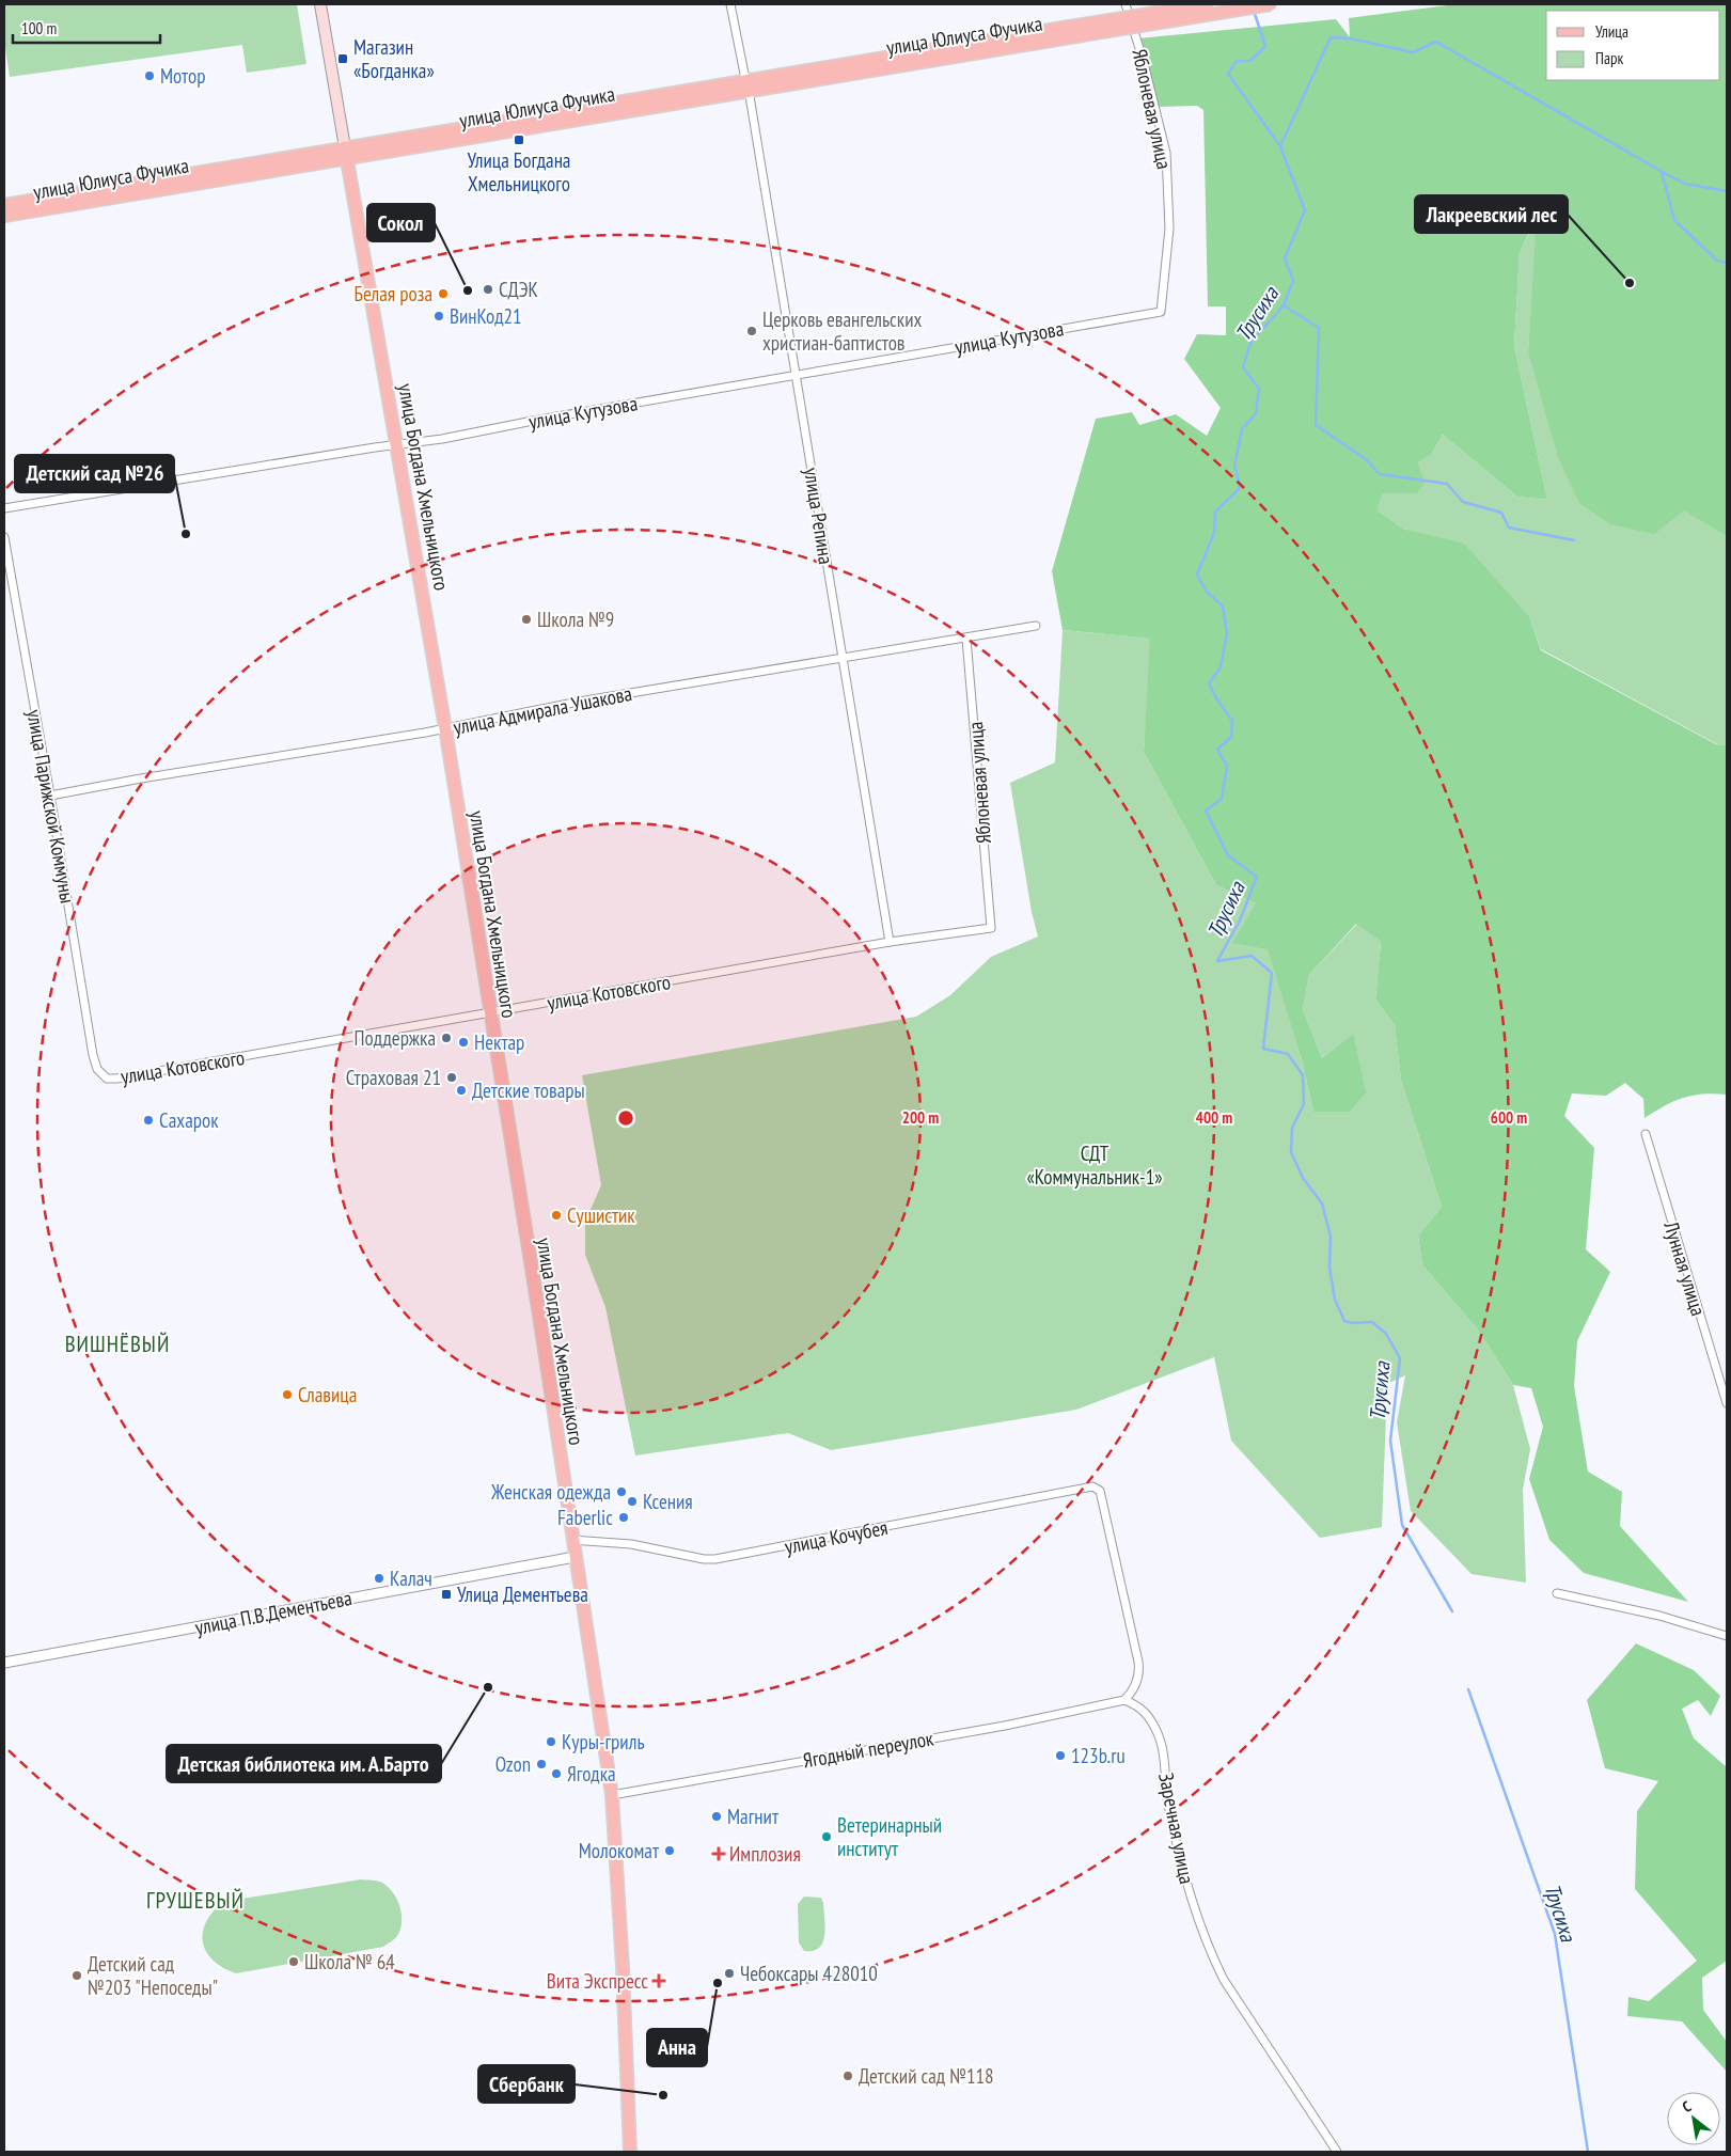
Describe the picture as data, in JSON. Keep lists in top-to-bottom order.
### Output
{
  "streets": {
    "main road": ["улица Юлиуса Фучика", "улица Богдана Хмельницкого"],
    "street": [
      "Яблоневая улица",
      "улица Кутузова",
      "улица Репина",
      "улица Адмирала Ушакова",
      "улица Парижской Коммуны",
      "улица Котовского",
      "Лунная улица",
      "улица Кочубея",
      "улица П.В.Дементьева",
      "Ягодный переулок",
      "Заречная улица"
    ]
  },
  "crossings": [
    ["улица Юлиуса Фучика", "улица Богдана Хмельницкого"],
    ["улица Юлиуса Фучика", "улица Репина"],
    ["Яблоневая улица", "улица Кутузова"],
    ["Яблоневая улица", "улица Адмирала Ушакова"],
    ["Яблоневая улица", "улица Котовского"],
    ["улица Кутузова", "улица Богдана Хмельницкого"],
    ["улица Кутузова", "улица Репина"],
    ["улица Богдана Хмельницкого", "улица Адмирала Ушакова"],
    ["улица Богдана Хмельницкого", "улица Котовского"],
    ["улица Богдана Хмельницкого", "улица Кочубея"],
    ["улица Богдана Хмельницкого", "улица П.В.Дементьева"],
    ["улица Богдана Хмельницкого", "Ягодный переулок"],
    ["улица Репина", "улица Адмирала Ушакова"],
    ["улица Репина", "улица Котовского"],
    ["улица Адмирала Ушакова", "улица Парижской Коммуны"],
    ["улица Парижской Коммуны", "улица Котовского"],
    ["улица Кочубея", "Ягодный переулок"],
    ["улица Кочубея", "Заречная улица"],
    ["Ягодный переулок", "Заречная улица"]
  ],
  "districts": ["ВИШНЁВЫЙ", "ГРУШЕВЫЙ"],
  "water": ["Трусиха"],
  "parks": ["СДТ «Коммунальник-1»"],
  "places": {
    "transit": ["Магазин «Богданка»", "Улица Богдана Хмельницкого", "Улица Дементьева"],
    "other": [
      "Мотор",
      "Лакреевский лес",
      "СДЭК",
      "Сокол",
      "Белая роза",
      "ВинКод21",
      "Церковь евангельских христиан-баптистов",
      "Детский сад №26",
      "Школа №9",
      "Поддержка",
      "Нектар",
      "Страховая 21",
      "Детские товары",
      "Сахарок",
      "Сушистик",
      "Славица",
      "Женская одежда",
      "Ксения",
      "Faberlic",
      "Калач",
      "Детская библиотека им. А.Барто",
      "Куры-гриль",
      "123b.ru",
      "Ozon",
      "Ягодка",
      "Магнит",
      "Ветеринарный институт",
      "Молокомат",
      "Школа № 64",
      "Чебоксары 428010",
      "Детский сад №203 \"Непоседы\"",
      "Анна",
      "Детский сад №118",
      "Сбербанк"
    ],
    "health": ["Имплозия", "Вита Экспресс"]
  },
  "legend": ["Улица", "Парк"],
  "scale_bar": "100 m",
  "north": "top left",
  "rings": ["200 m", "400 m", "600 m"]
}
